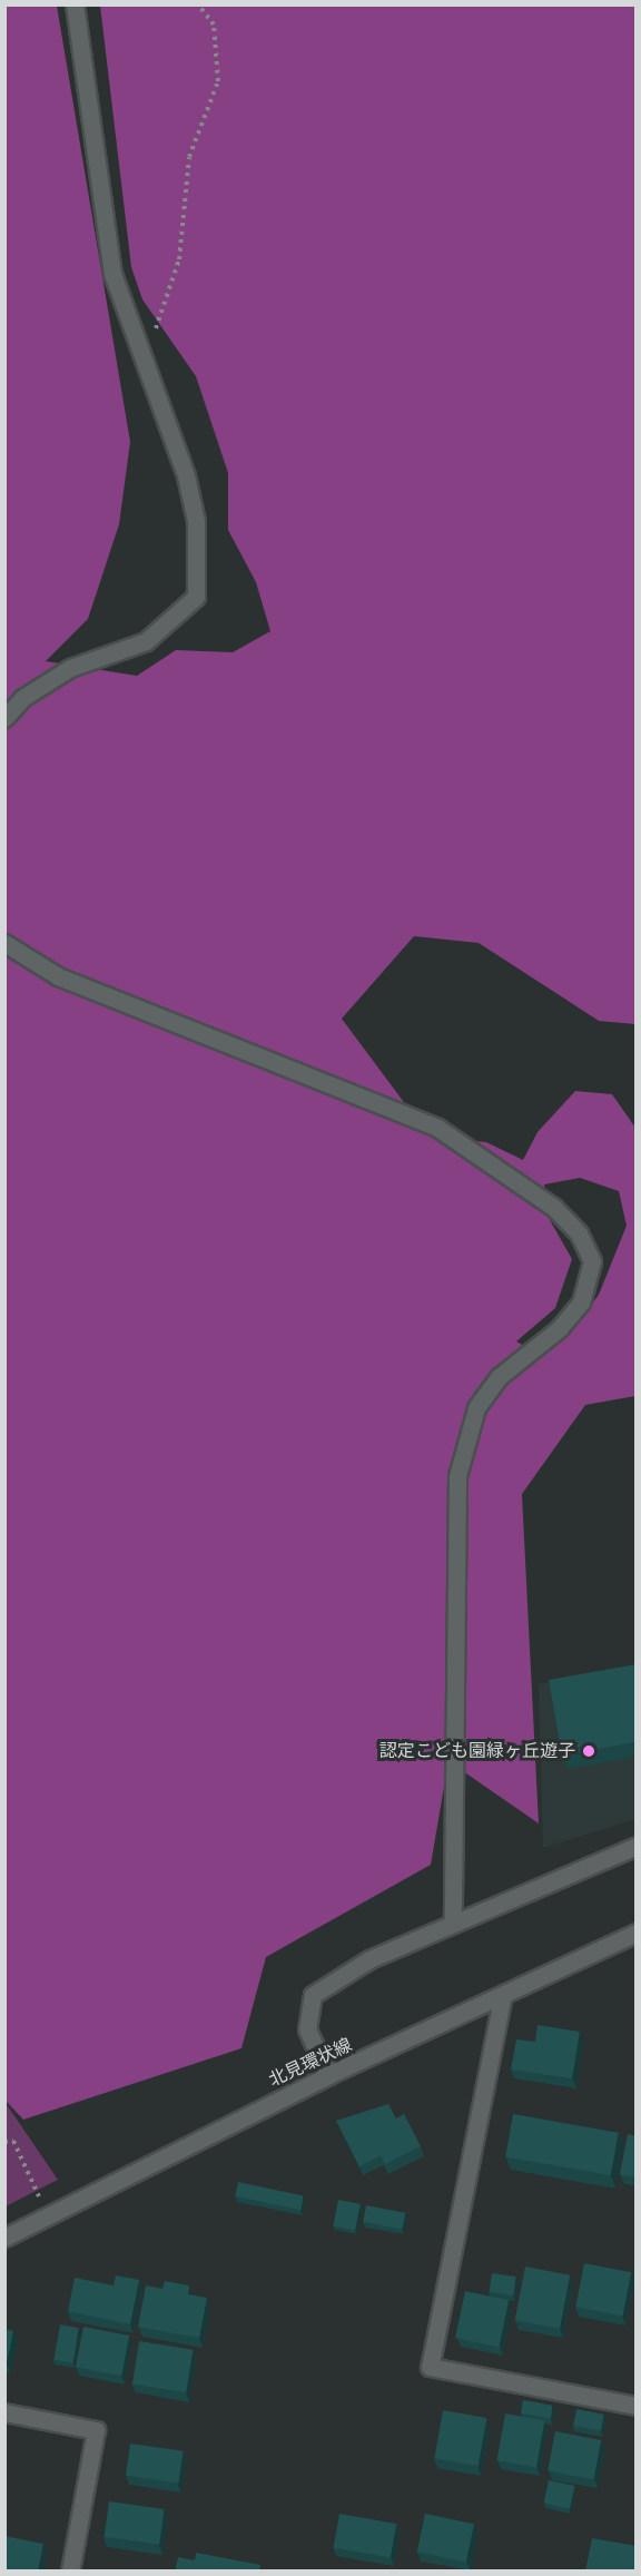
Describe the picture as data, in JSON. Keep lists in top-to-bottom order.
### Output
{
  "streets": {
    "street": ["北見環状線"]
  },
  "places": ["認定こども園緑ヶ丘遊子"]
}
